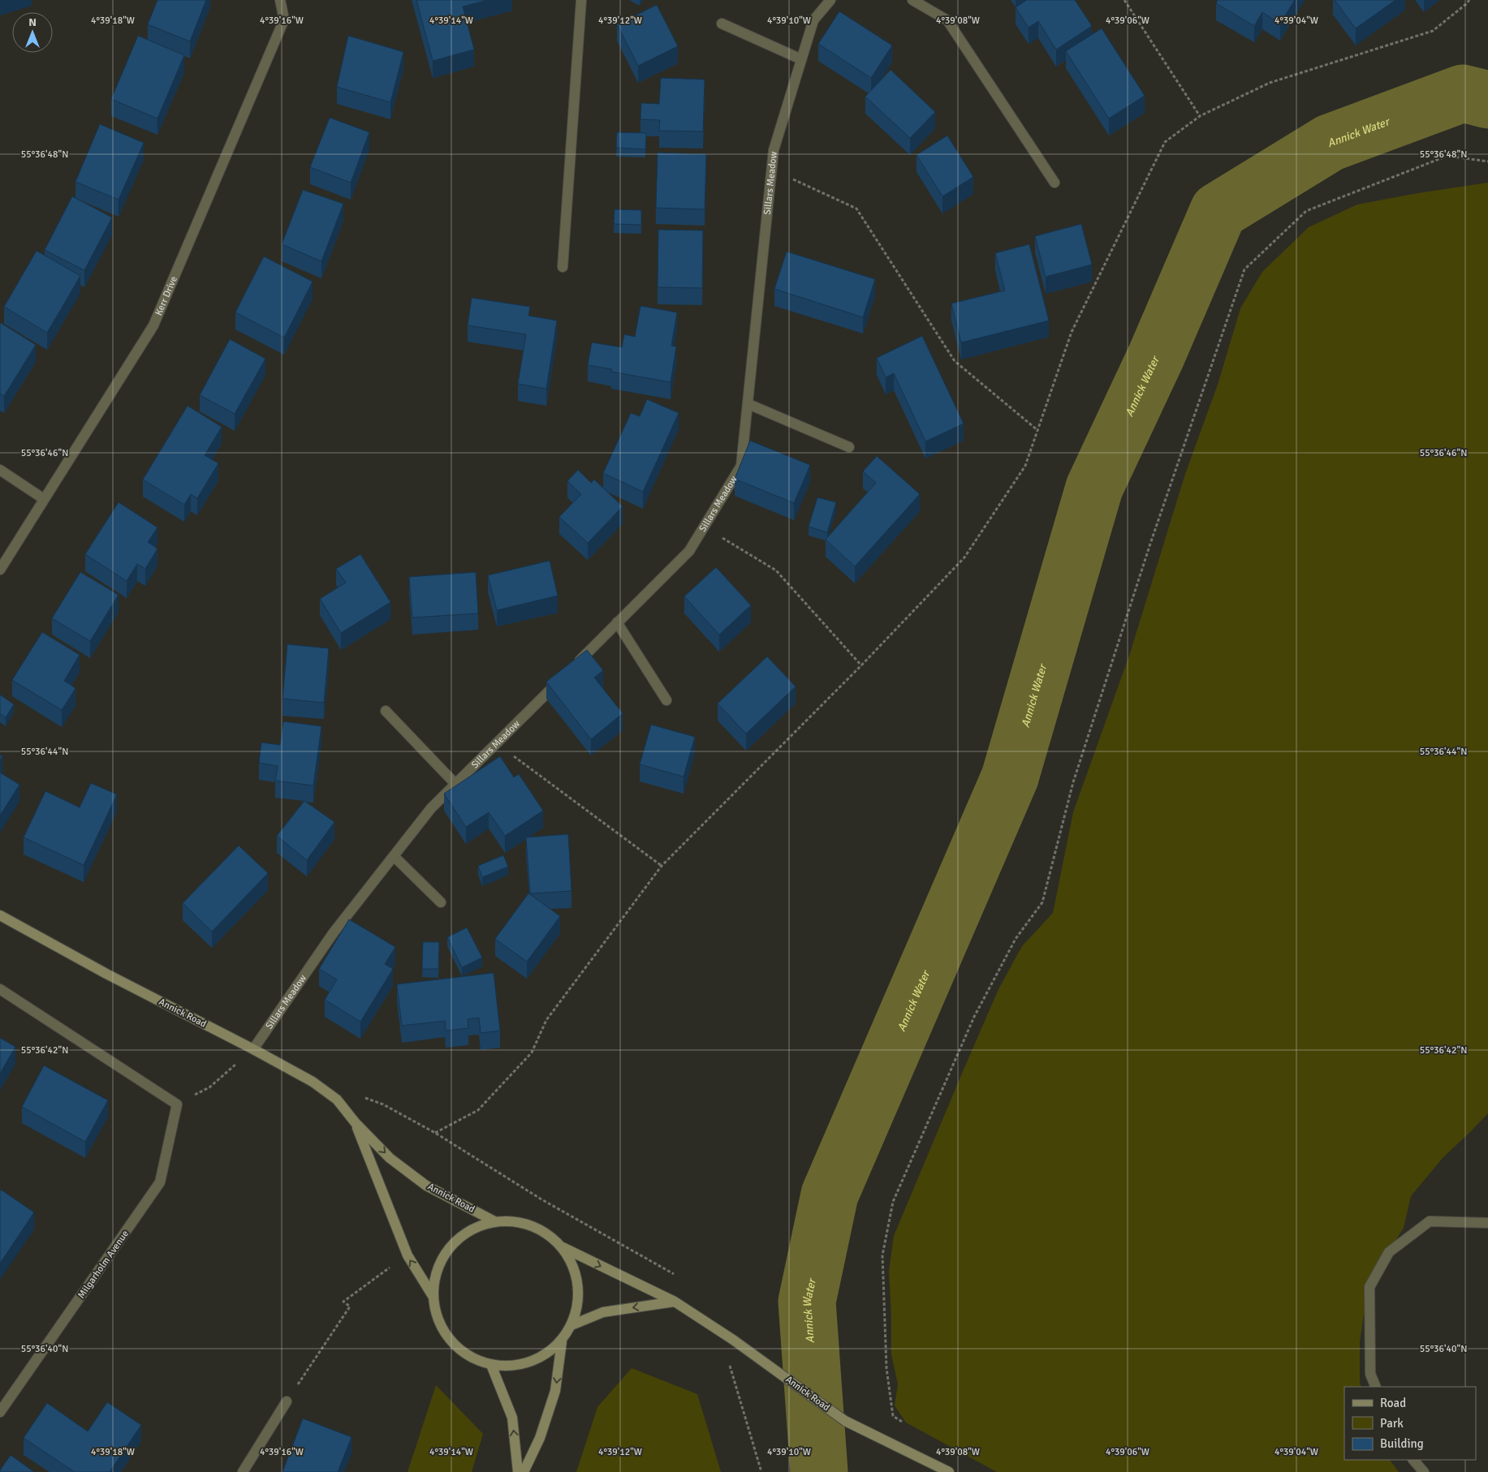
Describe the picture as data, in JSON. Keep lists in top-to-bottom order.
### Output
{
  "streets": {
    "main road": ["Annick Road"],
    "street": ["Sillars Meadow", "Kerr Drive", "Milgarholm Avenue"]
  },
  "crossings": [
    ["Sillars Meadow", "Annick Road"]
  ],
  "water": ["Annick Water"],
  "legend": ["Road", "Park", "Building"],
  "north": "top",
  "coordinates": [
    "4°39'18\"W",
    "4°39'16\"W",
    "4°39'14\"W",
    "4°39'12\"W",
    "4°39'10\"W",
    "4°39'08\"W",
    "4°39'06\"W",
    "4°39'04\"W",
    "55°36'48\"N",
    "55°36'46\"N",
    "55°36'44\"N",
    "55°36'42\"N",
    "55°36'40\"N"
  ]
}
